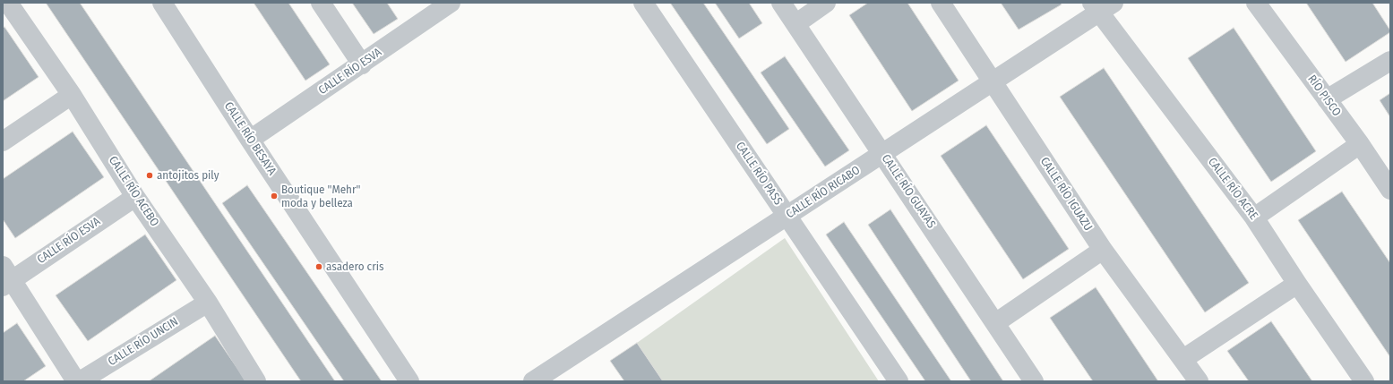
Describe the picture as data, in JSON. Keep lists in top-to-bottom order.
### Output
{
  "streets": {
    "street": [
      "CALLE RÍO ESVA",
      "RÍO PISCO",
      "CALLE RÍO BESAYA",
      "CALLE RÍO PASS",
      "CALLE RÍO ACRE",
      "CALLE RÍO ACEBO",
      "CALLE RÍO GUAYAS",
      "CALLE RÍO RICABO",
      "CALLE RÍO IGUAZU",
      "CALLE RÍO UNCIN"
    ]
  },
  "crossings": [
    ["CALLE RÍO ESVA", "CALLE RÍO BESAYA"],
    ["CALLE RÍO ESVA", "CALLE RÍO ACEBO"],
    ["CALLE RÍO PASS", "CALLE RÍO RICABO"],
    ["CALLE RÍO ACRE", "CALLE RÍO RICABO"],
    ["CALLE RÍO ACEBO", "CALLE RÍO UNCIN"],
    ["CALLE RÍO GUAYAS", "CALLE RÍO RICABO"],
    ["CALLE RÍO RICABO", "CALLE RÍO IGUAZU"]
  ],
  "places": ["antojitos pily", "Boutique \"Mehr\" moda y belleza", "asadero cris"]
}
